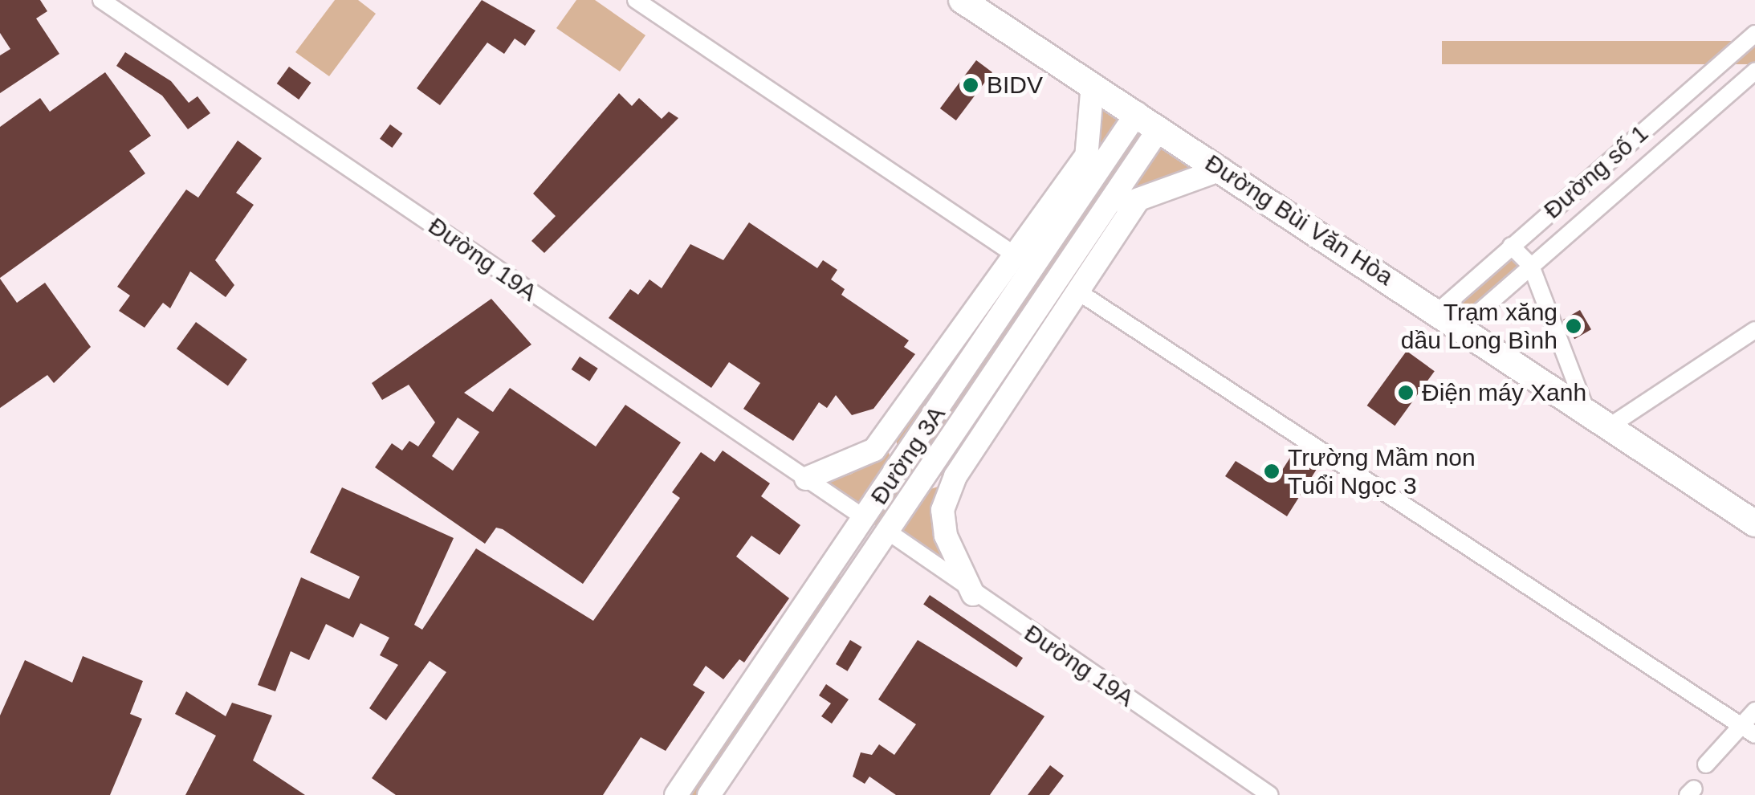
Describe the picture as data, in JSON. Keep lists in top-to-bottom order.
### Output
{
  "streets": {
    "main road": ["Đường Bùi Văn Hòa"],
    "street": ["Đường số 1", "Đường 19A", "Đường 3A"]
  },
  "crossings": [
    ["Đường số 1", "Đường Bùi Văn Hòa"],
    ["Đường Bùi Văn Hòa", "Đường 3A"],
    ["Đường 19A", "Đường 3A"]
  ],
  "places": [
    "BIDV",
    "Trạm xăng dầu Long Bình",
    "Điện máy Xanh",
    "Trường Mầm non Tuổi Ngọc 3"
  ]
}
